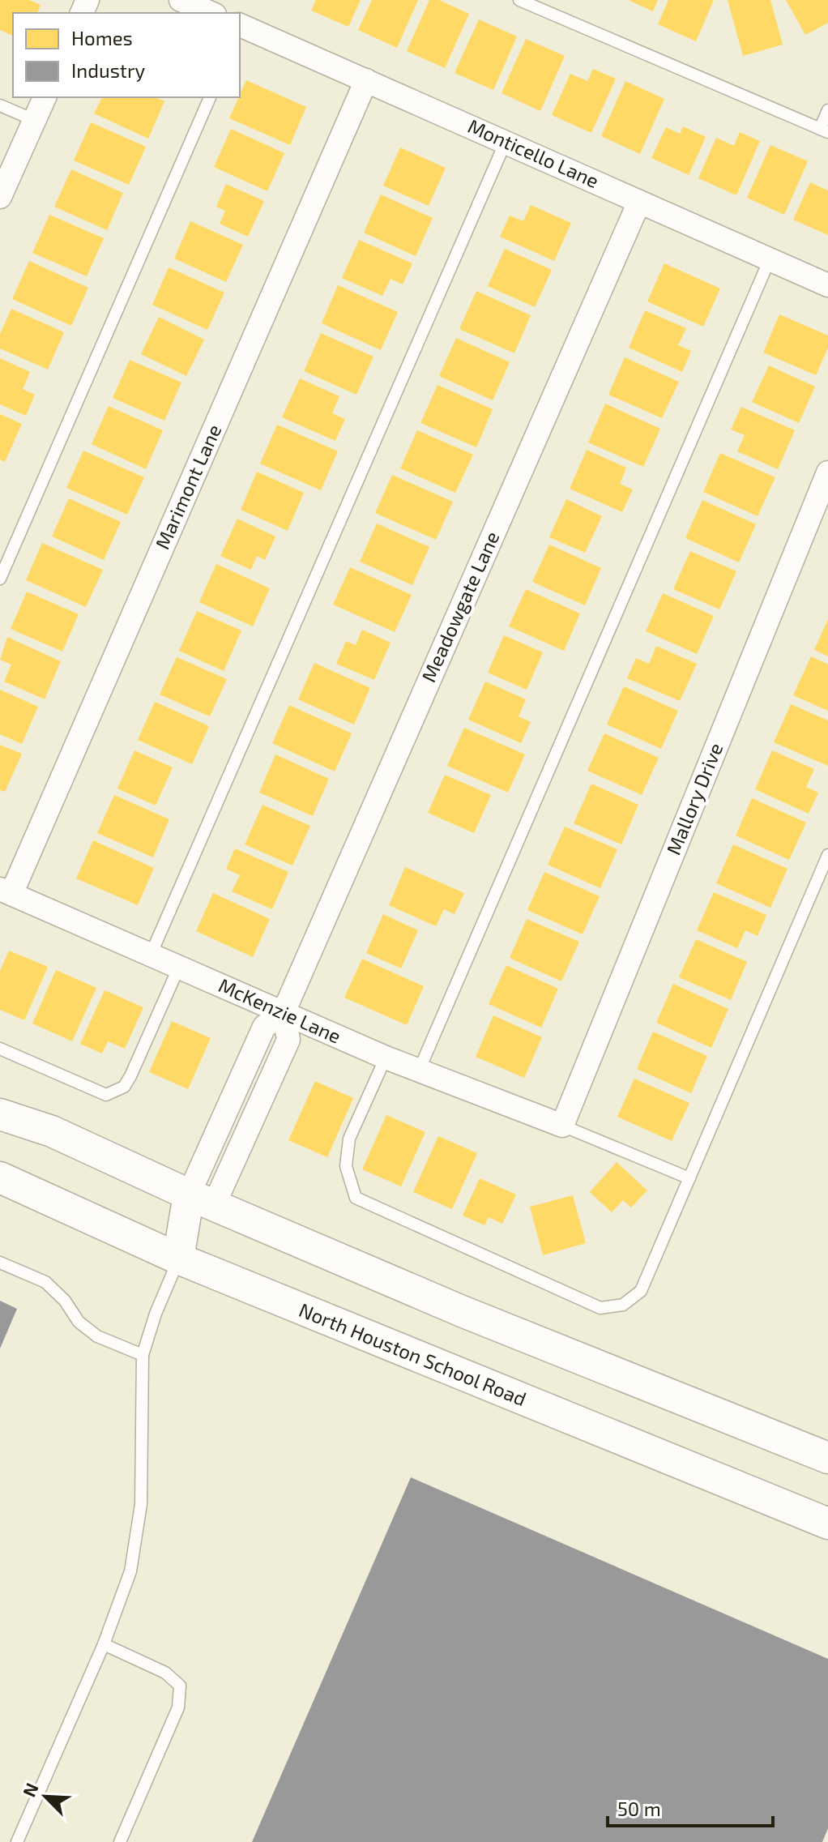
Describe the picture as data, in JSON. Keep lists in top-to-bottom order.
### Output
{
  "streets": {
    "main road": ["North Houston School Road"],
    "street": [
      "Monticello Lane",
      "Marimont Lane",
      "Meadowgate Lane",
      "Mallory Drive",
      "McKenzie Lane"
    ]
  },
  "crossings": [
    ["Monticello Lane", "Marimont Lane"],
    ["Monticello Lane", "Meadowgate Lane"],
    ["Marimont Lane", "McKenzie Lane"],
    ["Meadowgate Lane", "McKenzie Lane"],
    ["Mallory Drive", "McKenzie Lane"]
  ],
  "legend": ["Homes", "Industry"],
  "scale_bar": "50 m",
  "north": "top left"
}
